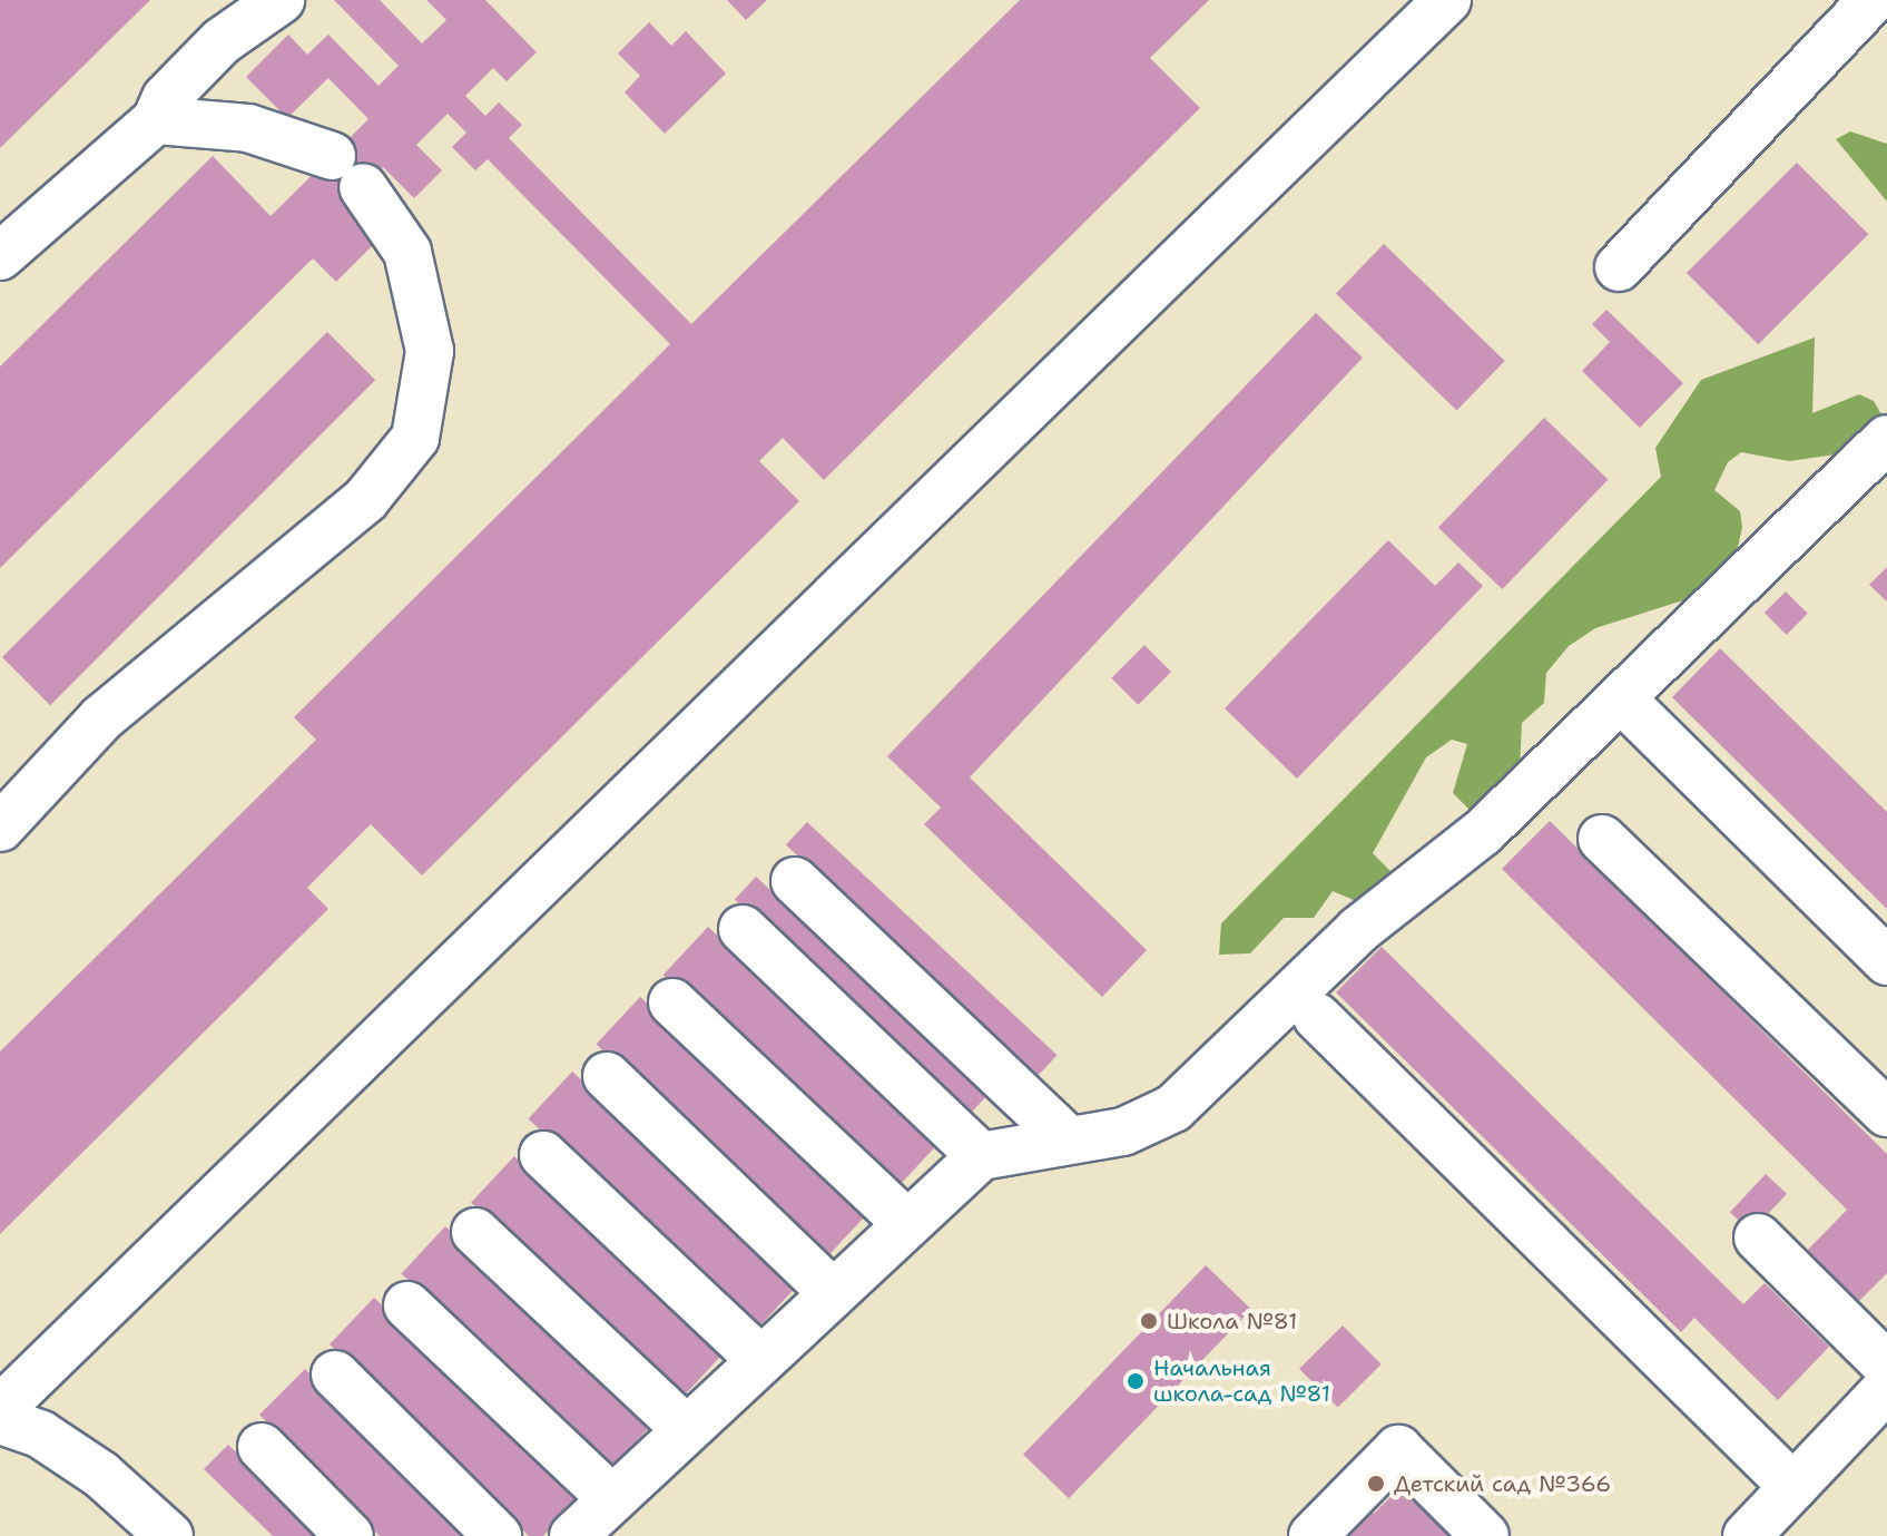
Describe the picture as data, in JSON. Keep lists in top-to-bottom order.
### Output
{
  "places": ["Школа №81", "Начальная школа-сад №81", "Детский сад №366"]
}
